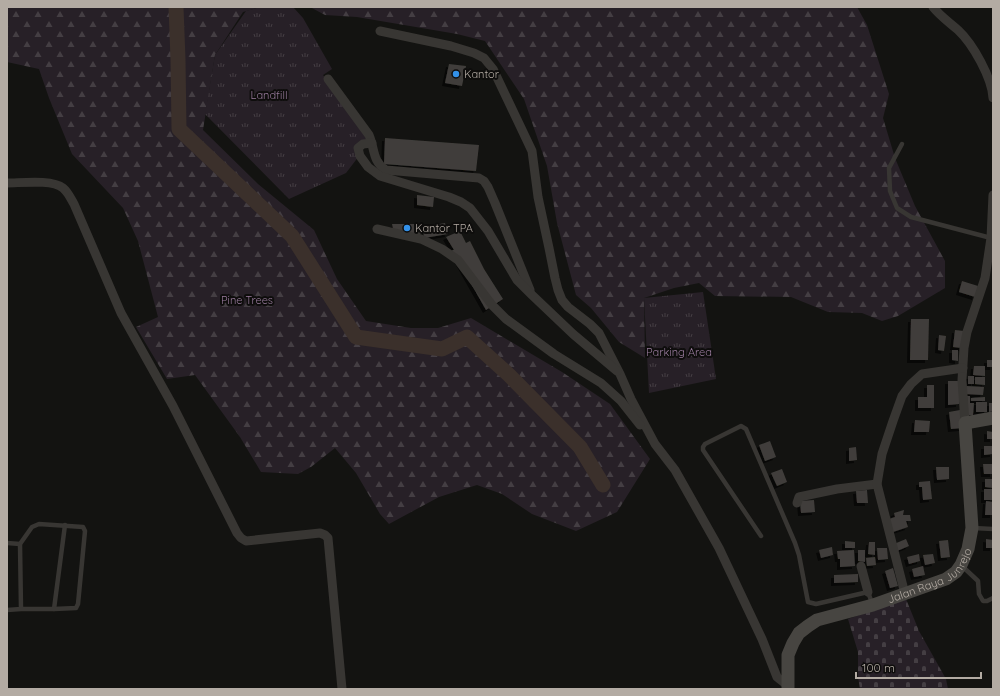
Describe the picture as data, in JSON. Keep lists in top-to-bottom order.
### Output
{
  "streets": {
    "street": ["Jalan Raya Junrejo"]
  },
  "parks": ["Landfill", "Pine Trees", "Parking Area"],
  "places": ["Kantor", "Kantor TPA"],
  "scale_bar": "100 m"
}
